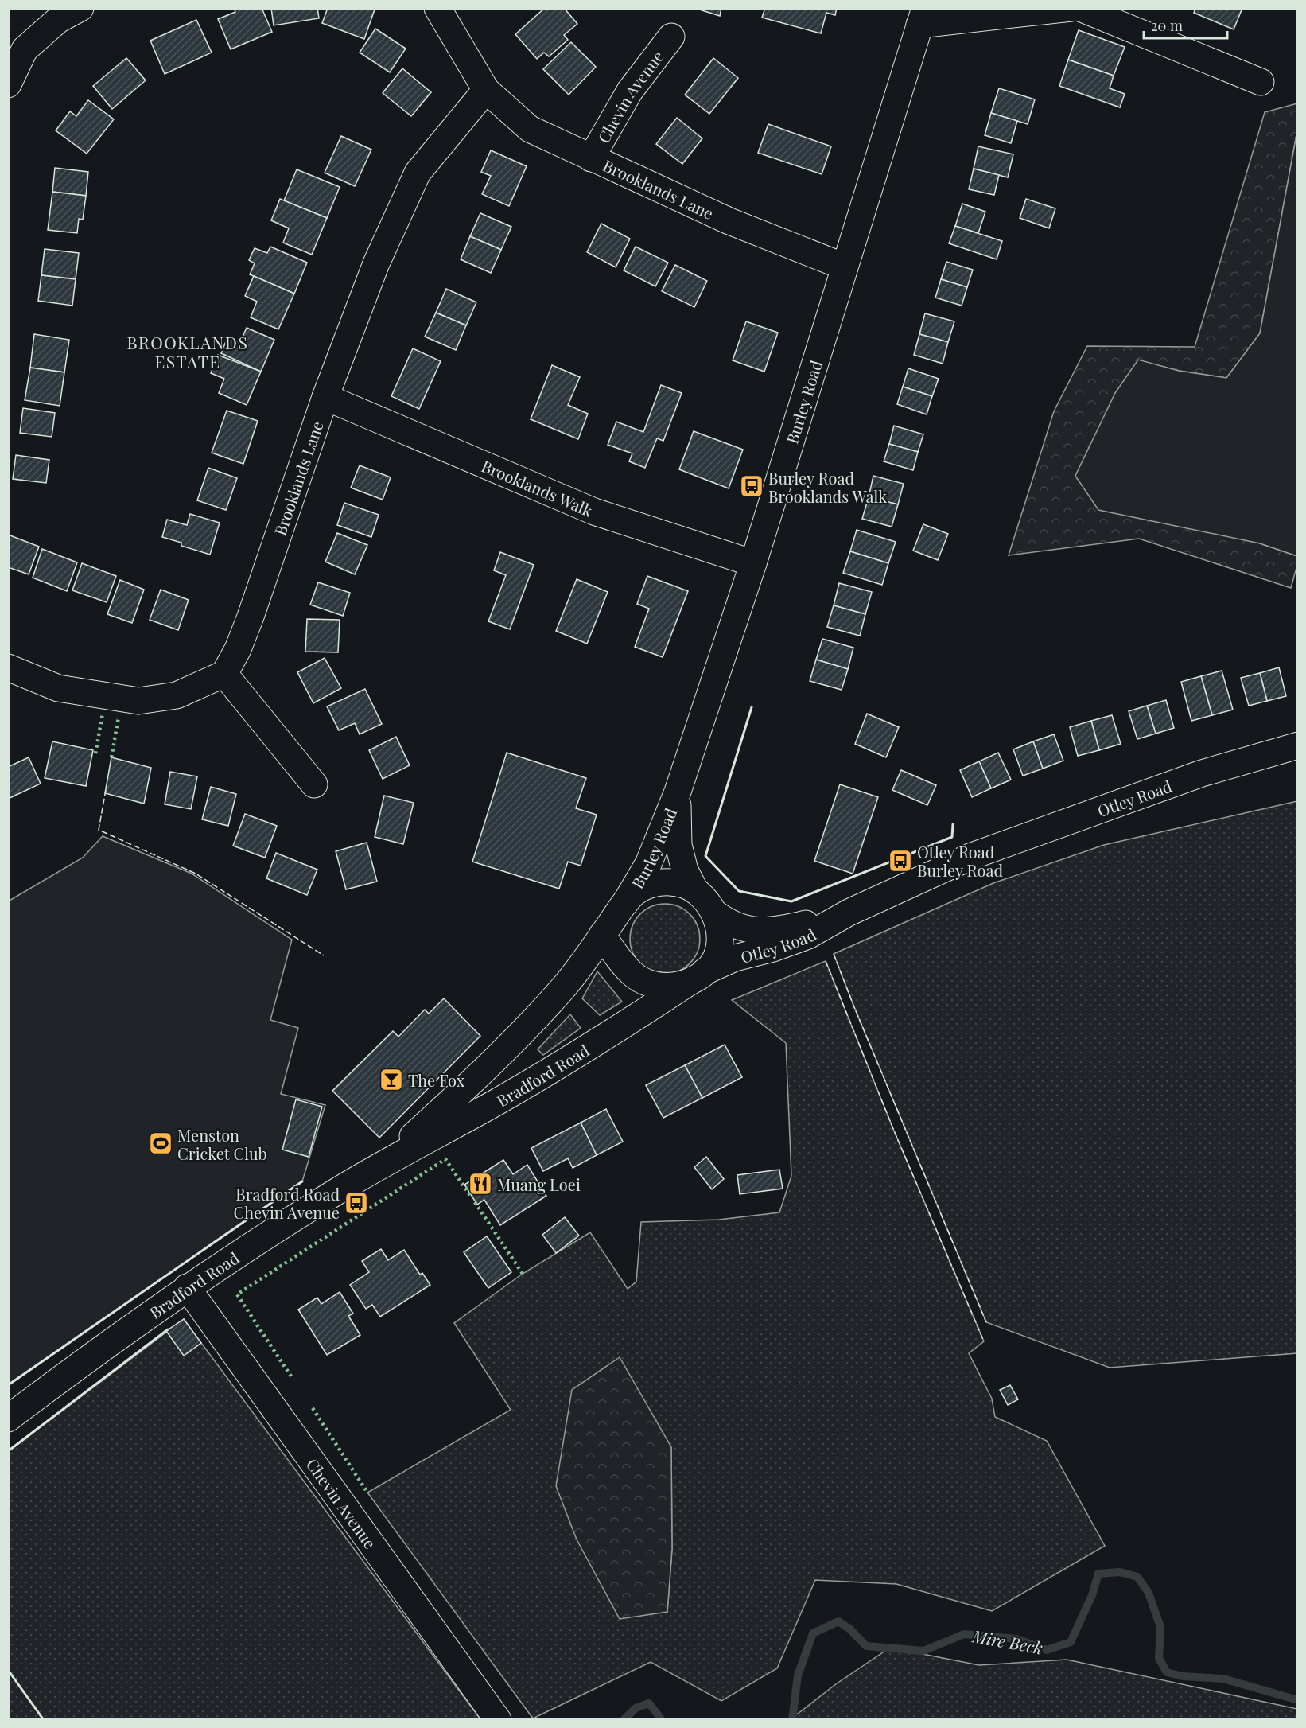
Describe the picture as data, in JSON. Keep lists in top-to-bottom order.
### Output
{
  "streets": {
    "main road": [
      "Chevin Avenue",
      "Brooklands Lane",
      "Burley Road",
      "Brooklands Walk",
      "Otley Road",
      "Bradford Road"
    ]
  },
  "crossings": [
    ["Chevin Avenue", "Brooklands Lane"],
    ["Chevin Avenue", "Bradford Road"],
    ["Brooklands Lane", "Burley Road"],
    ["Brooklands Lane", "Brooklands Walk"],
    ["Burley Road", "Brooklands Walk"],
    ["Burley Road", "Otley Road"],
    ["Burley Road", "Bradford Road"],
    ["Otley Road", "Bradford Road"]
  ],
  "districts": ["BROOKLANDS ESTATE"],
  "water": ["Mire Beck"],
  "places": {
    "bus stop": ["Burley Road Brooklands Walk", "Otley Road Burley Road", "Bradford Road Chevin Avenue"],
    "bar": ["The Fox"],
    "sports": ["Menston Cricket Club"],
    "restaurant": ["Muang Loei"]
  },
  "scale_bar": "20 m"
}
